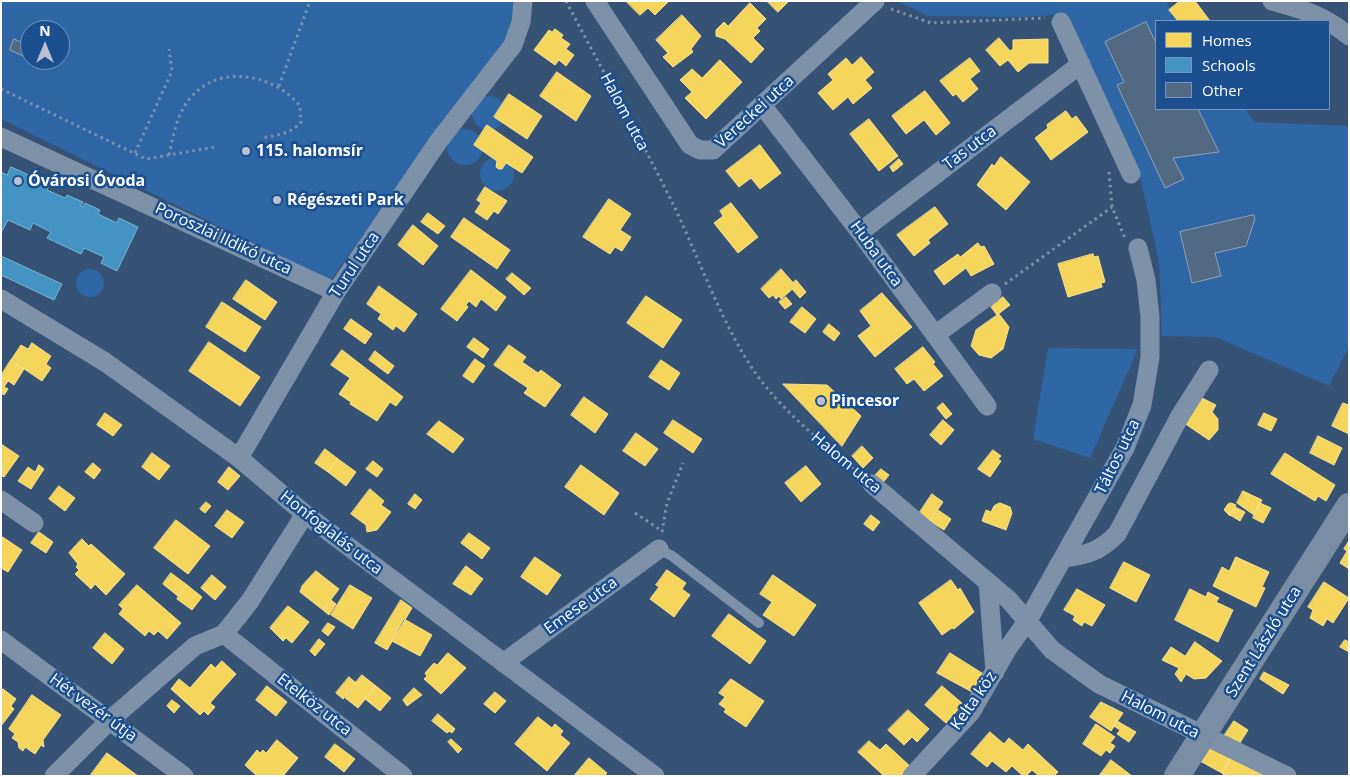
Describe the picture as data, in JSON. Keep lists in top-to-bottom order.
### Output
{
  "streets": {
    "street": [
      "Halom utca",
      "Vereckei utca",
      "Tas utca",
      "Poroszlai Ildikó utca",
      "Huba utca",
      "Turul utca",
      "Táltos utca",
      "Honfoglalás utca",
      "Emese utca",
      "Szent László utca",
      "Kelta köz",
      "Etelköz utca",
      "Hét vezér útja"
    ]
  },
  "crossings": [
    ["Halom utca", "Táltos utca"],
    ["Halom utca", "Szent László utca"],
    ["Halom utca", "Kelta köz"],
    ["Vereckei utca", "Huba utca"],
    ["Tas utca", "Huba utca"],
    ["Poroszlai Ildikó utca", "Turul utca"],
    ["Turul utca", "Honfoglalás utca"],
    ["Táltos utca", "Kelta köz"],
    ["Honfoglalás utca", "Emese utca"]
  ],
  "places": [
    "115. halomsír",
    "Óvárosi Óvoda",
    "Régészeti Park",
    "Pincesor"
  ],
  "legend": ["Homes", "Schools", "Other"],
  "north": "top"
}
